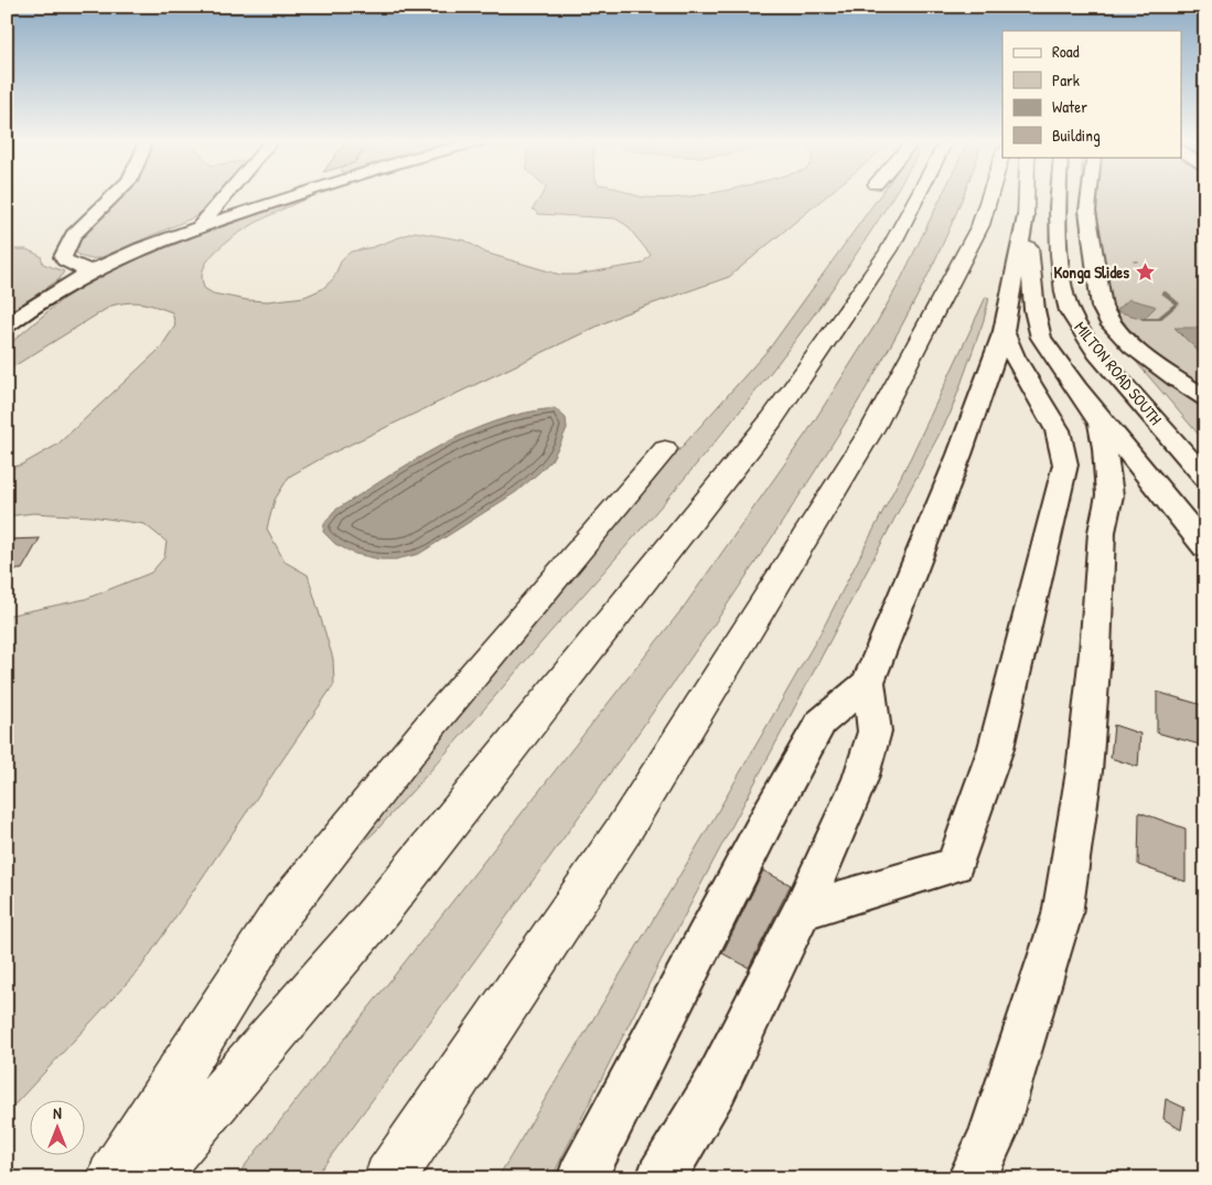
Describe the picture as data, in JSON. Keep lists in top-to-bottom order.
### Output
{
  "streets": {
    "street": ["MILTON ROAD SOUTH"]
  },
  "places": {
    "place": ["Konga Slides"]
  },
  "legend": [
    "Road",
    "Park",
    "Water",
    "Building"
  ],
  "north": "top"
}
